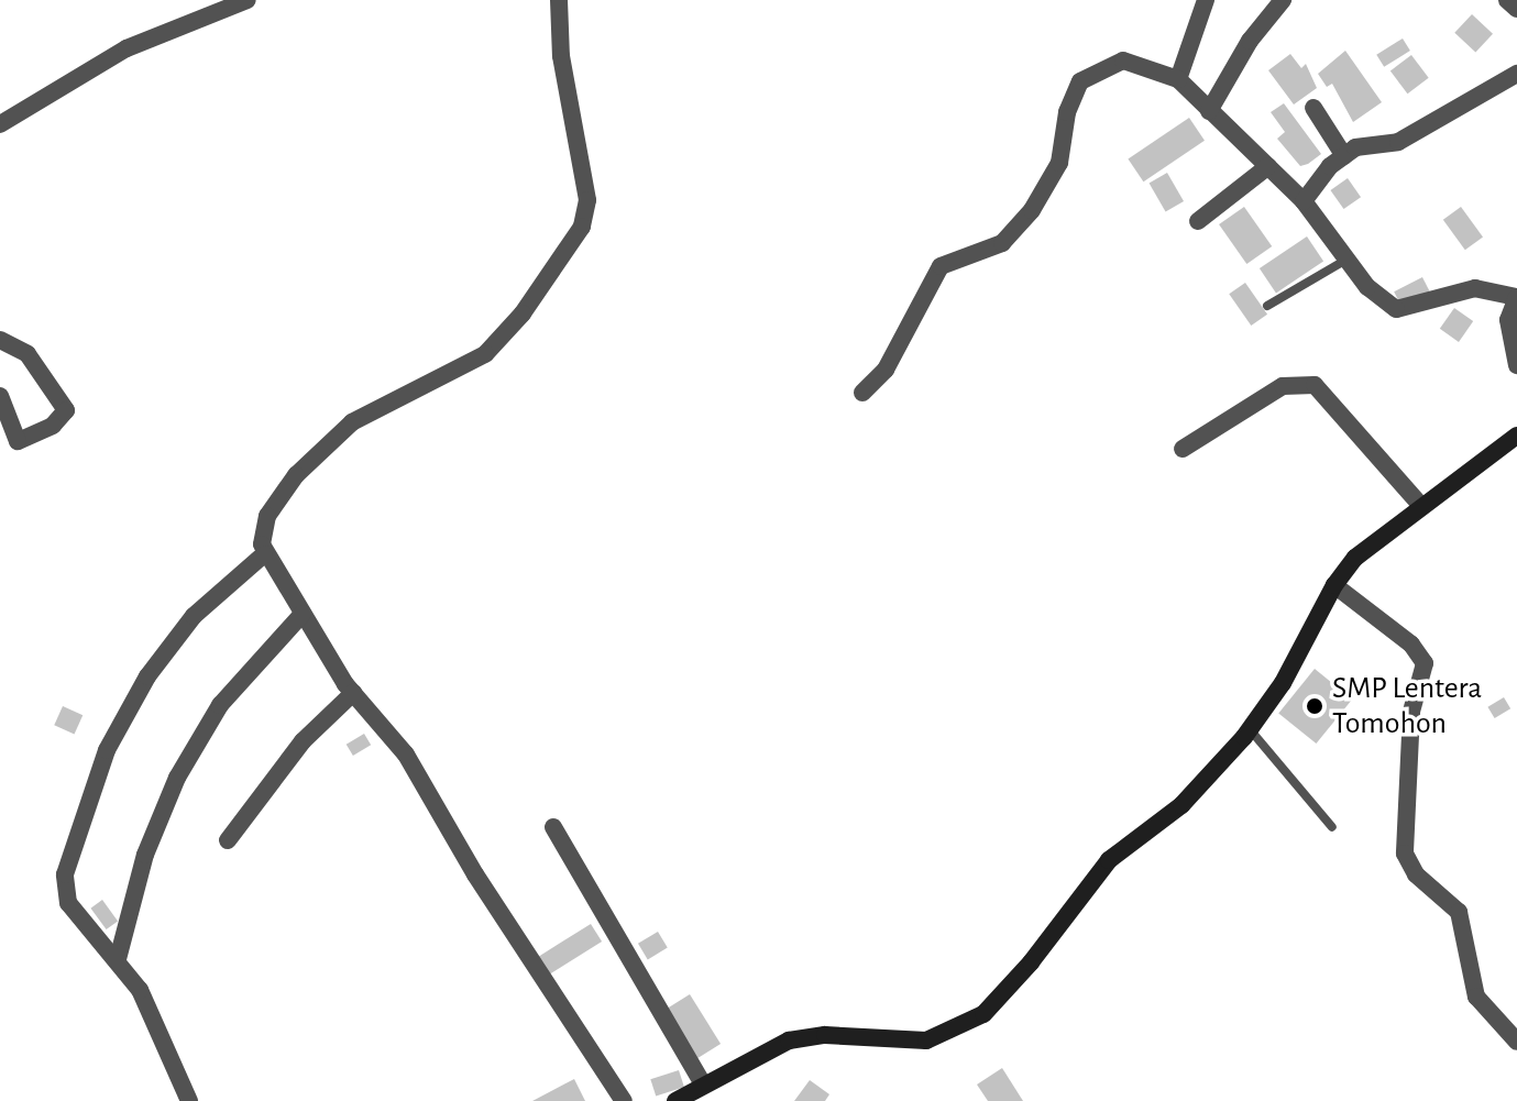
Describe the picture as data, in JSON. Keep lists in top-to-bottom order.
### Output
{
  "places": ["SMP Lentera Tomohon"]
}
